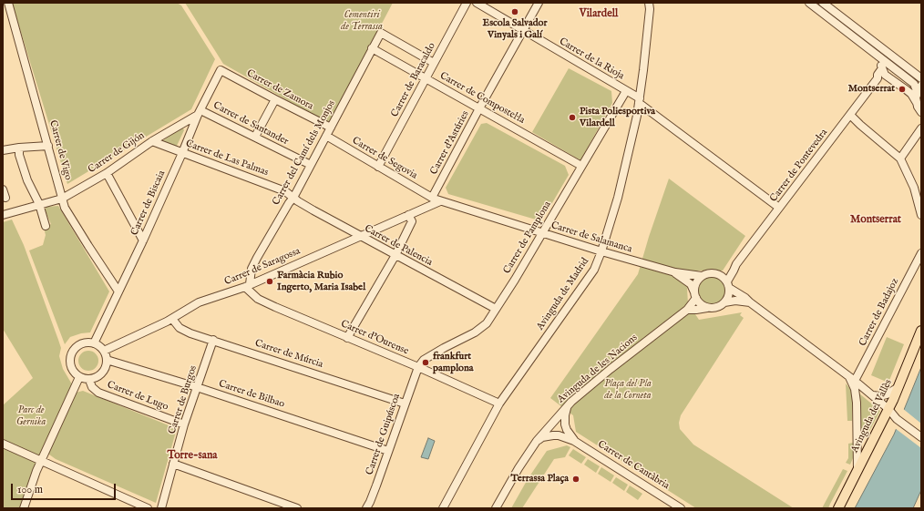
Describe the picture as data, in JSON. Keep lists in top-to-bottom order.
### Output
{
  "streets": {
    "main road": ["Avinguda del Vallès"],
    "street": [
      "Carrer de la Rioja",
      "Carrer de Baracaldo",
      "Carrer de Zamora",
      "Carrer de Compostel·la",
      "Carrer de Santander",
      "Carrer d'Astúries",
      "Carrer de Vigo",
      "Carrer de Gijón",
      "Carrer del Camí dels Monjos",
      "Carrer de Las Palmas",
      "Carrer de Segovia",
      "Carrer de Pontevedra",
      "Carrer de Biscaia",
      "Carrer de Pamplona",
      "Carrer de Salamanca",
      "Carrer de Palencia",
      "Carrer de Saragossa",
      "Avinguda de Madrid",
      "Carrer de Badajoz",
      "Carrer d'Ourense",
      "Carrer de Múrcia",
      "Avinguda de les Nacions",
      "Carrer de Bilbao",
      "Carrer de Lugo",
      "Carrer de Burgos",
      "Carrer de Guipúscoa",
      "Carrer de Cantàbria"
    ]
  },
  "crossings": [
    ["Carrer de la Rioja", "Carrer d'Astúries"],
    ["Carrer de la Rioja", "Carrer de Pontevedra"],
    ["Carrer de la Rioja", "Carrer de Pamplona"],
    ["Carrer de la Rioja", "Avinguda de Madrid"],
    ["Carrer de Baracaldo", "Carrer de Compostel·la"],
    ["Carrer de Baracaldo", "Carrer de Segovia"],
    ["Carrer de Zamora", "Carrer del Camí dels Monjos"],
    ["Carrer de Zamora", "Carrer de Biscaia"],
    ["Carrer de Compostel·la", "Carrer d'Astúries"],
    ["Carrer de Compostel·la", "Carrer del Camí dels Monjos"],
    ["Carrer de Compostel·la", "Carrer de Pamplona"],
    ["Carrer de Santander", "Carrer de Gijón"],
    ["Carrer de Santander", "Carrer del Camí dels Monjos"],
    ["Carrer de Santander", "Carrer de Biscaia"],
    ["Carrer d'Astúries", "Carrer de Segovia"],
    ["Carrer d'Astúries", "Carrer de Salamanca"],
    ["Carrer d'Astúries", "Carrer de Saragossa"],
    ["Carrer de Vigo", "Carrer de Gijón"],
    ["Carrer de Vigo", "Carrer de Biscaia"],
    ["Carrer de Gijón", "Carrer de Las Palmas"],
    ["Carrer de Gijón", "Carrer de Biscaia"],
    ["Carrer del Camí dels Monjos", "Carrer de Las Palmas"],
    ["Carrer del Camí dels Monjos", "Carrer de Segovia"],
    ["Carrer del Camí dels Monjos", "Carrer de Palencia"],
    ["Carrer del Camí dels Monjos", "Carrer de Saragossa"],
    ["Carrer del Camí dels Monjos", "Carrer d'Ourense"],
    ["Carrer de Las Palmas", "Carrer de Biscaia"],
    ["Carrer de Las Palmas", "Carrer de Palencia"],
    ["Carrer de Segovia", "Carrer de Salamanca"],
    ["Carrer de Segovia", "Carrer de Saragossa"],
    ["Carrer de Pontevedra", "Carrer de Salamanca"],
    ["Carrer de Pontevedra", "Avinguda de les Nacions"],
    ["Carrer de Biscaia", "Carrer de Saragossa"],
    ["Carrer de Biscaia", "Carrer de Bilbao"],
    ["Carrer de Biscaia", "Carrer de Lugo"],
    ["Carrer de Pamplona", "Carrer de Salamanca"],
    ["Carrer de Pamplona", "Carrer de Palencia"],
    ["Carrer de Pamplona", "Carrer d'Ourense"],
    ["Carrer de Pamplona", "Carrer de Guipúscoa"],
    ["Carrer de Salamanca", "Carrer de Saragossa"],
    ["Carrer de Salamanca", "Avinguda de Madrid"],
    ["Carrer de Salamanca", "Avinguda de les Nacions"],
    ["Carrer de Palencia", "Carrer de Saragossa"],
    ["Carrer de Saragossa", "Carrer d'Ourense"],
    ["Carrer de Saragossa", "Carrer de Múrcia"],
    ["Carrer de Saragossa", "Carrer de Bilbao"],
    ["Carrer de Saragossa", "Carrer de Lugo"],
    ["Avinguda de Madrid", "Carrer d'Ourense"],
    ["Carrer d'Ourense", "Carrer de Guipúscoa"],
    ["Carrer de Múrcia", "Carrer de Burgos"],
    ["Carrer de Múrcia", "Carrer de Guipúscoa"],
    ["Avinguda de les Nacions", "Carrer de Cantàbria"],
    ["Carrer de Bilbao", "Carrer de Lugo"],
    ["Carrer de Bilbao", "Carrer de Burgos"],
    ["Carrer de Bilbao", "Carrer de Guipúscoa"],
    ["Carrer de Lugo", "Carrer de Burgos"]
  ],
  "districts": ["Vilardell", "Montserrat", "Torre-sana"],
  "parks": ["Cementiri de Terrassa", "Plaça del Pla de la Corneta", "Parc de Gernika"],
  "places": [
    "Escola Salvador Vinyals i Galí",
    "Montserrat",
    "Pista Poliesportiva Vilardell",
    "Farmàcia Rubio Ingerto, Maria Isabel",
    "frankfurt pamplona",
    "Terrassa Plaça"
  ],
  "scale_bar": "100 m"
}
